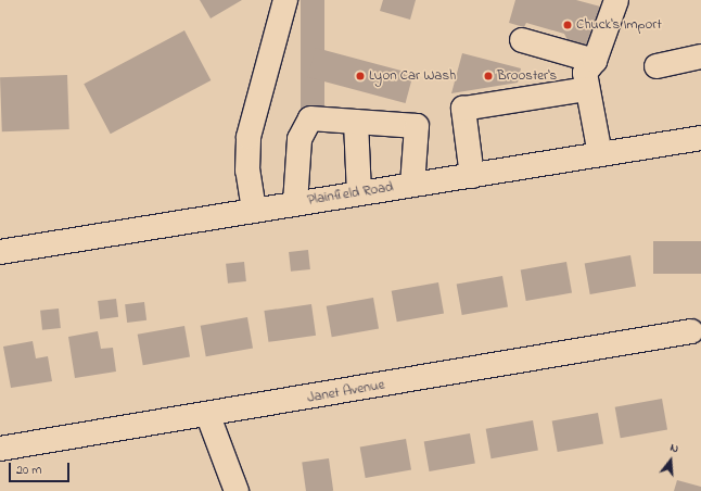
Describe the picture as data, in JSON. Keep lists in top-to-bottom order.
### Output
{
  "streets": {
    "street": ["Plainfield Road", "Janet Avenue"]
  },
  "places": ["Chuck's Import", "Lyon Car Wash", "Brooster's"],
  "scale_bar": "20 m",
  "north": "top"
}
